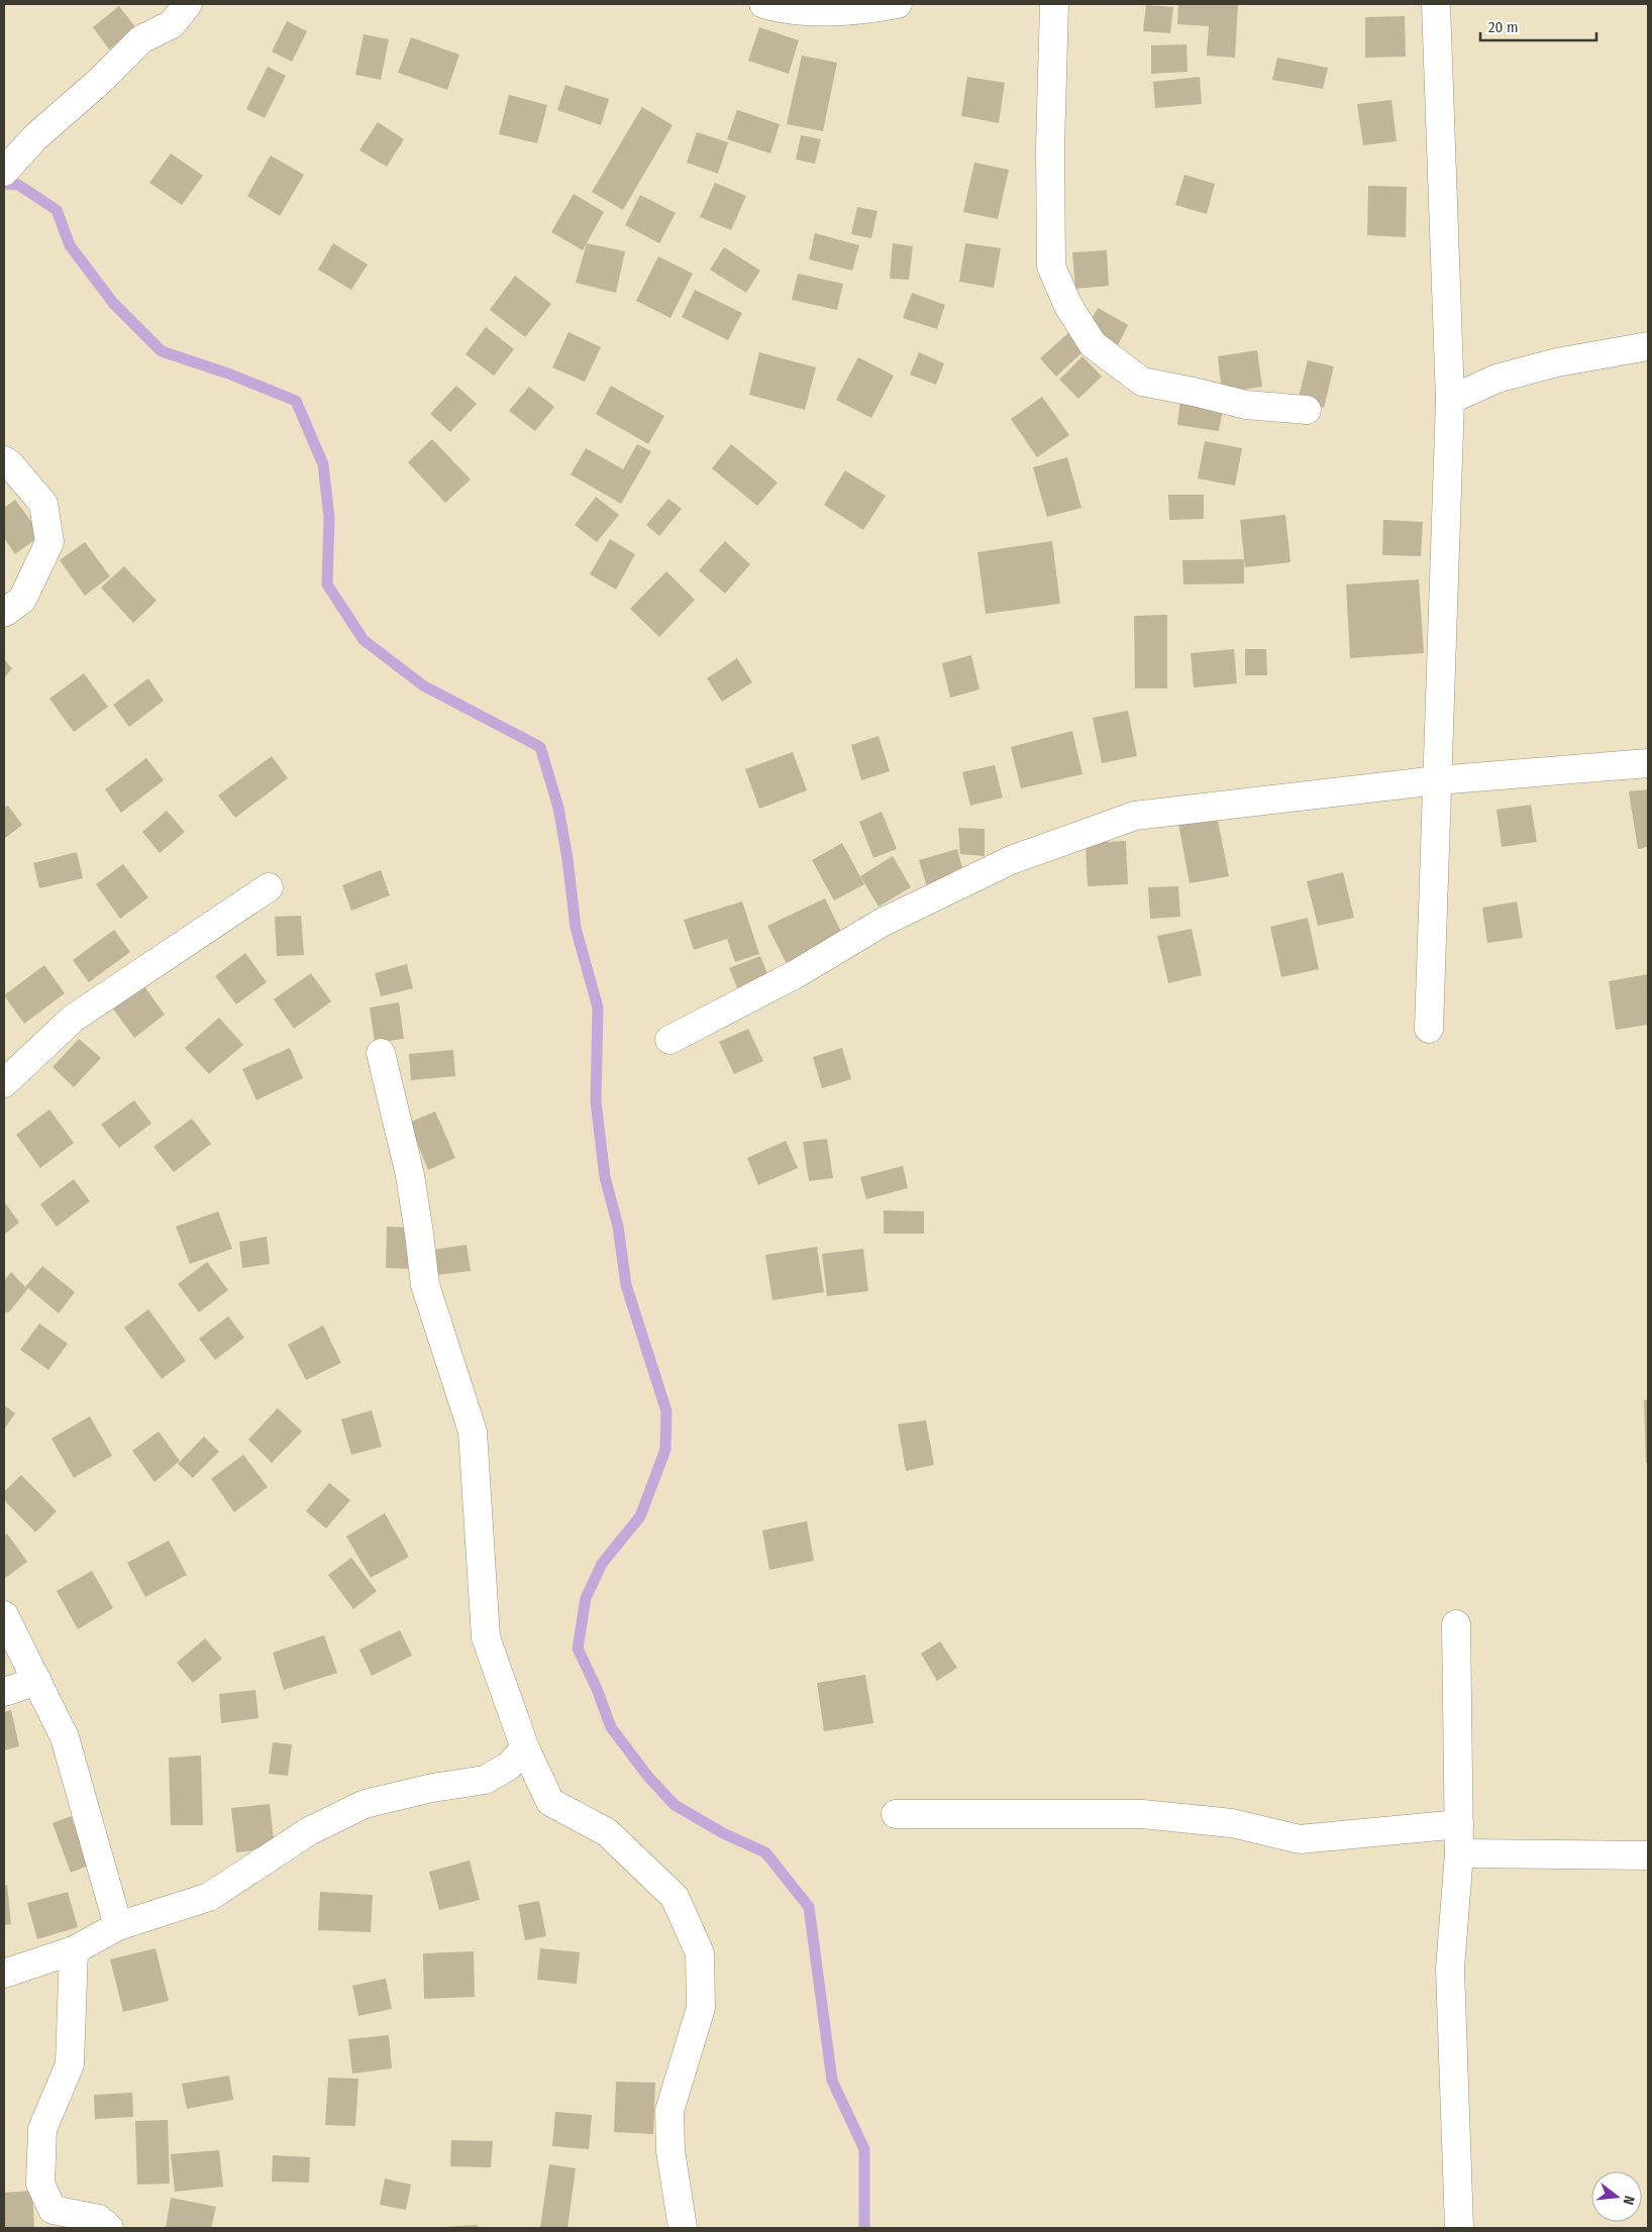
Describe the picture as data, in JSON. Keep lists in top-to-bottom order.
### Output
{
  "scale_bar": "20 m",
  "north": "right"
}
